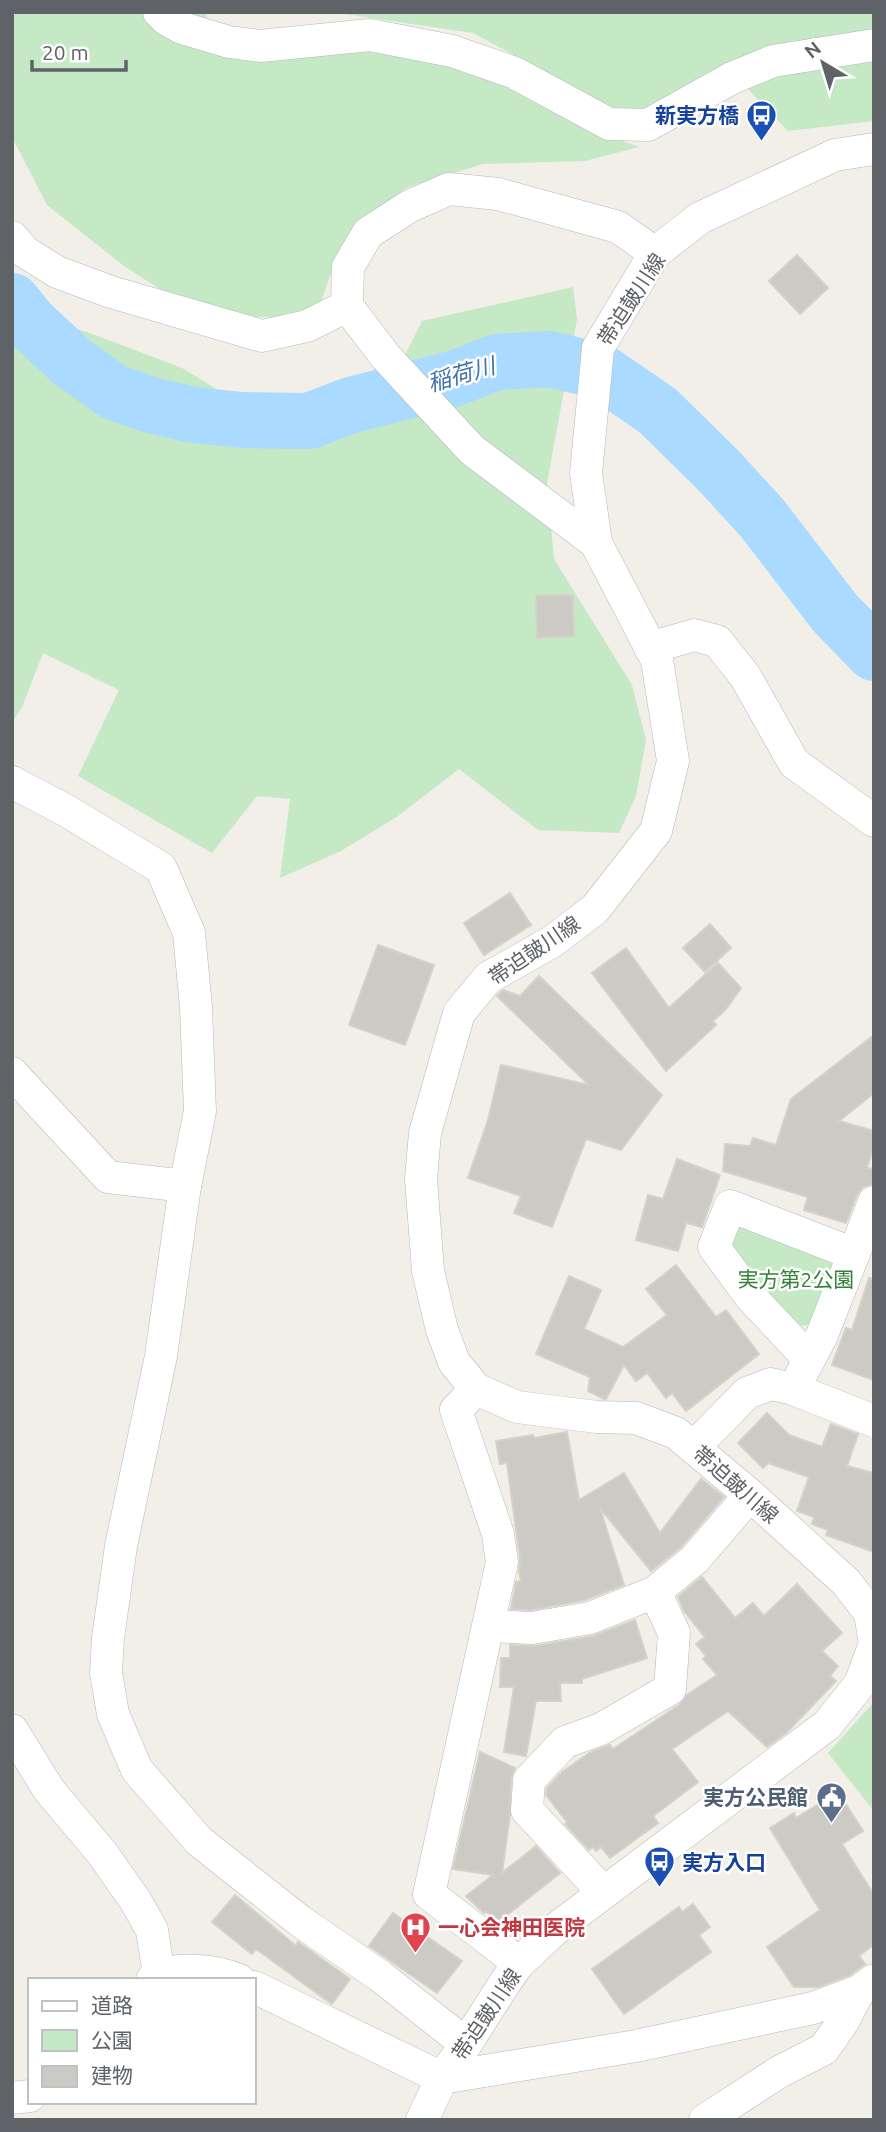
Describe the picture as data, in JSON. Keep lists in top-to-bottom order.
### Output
{
  "streets": {
    "street": ["帯迫皷川線"]
  },
  "water": ["稲荷川"],
  "parks": ["実方第2公園"],
  "places": {
    "bus stop": ["新実方橋", "実方入口"],
    "public building": ["実方公民館"],
    "hospital": ["一心会神田医院"]
  },
  "legend": ["道路", "公園", "建物"],
  "scale_bar": "20 m",
  "north": "top left"
}
